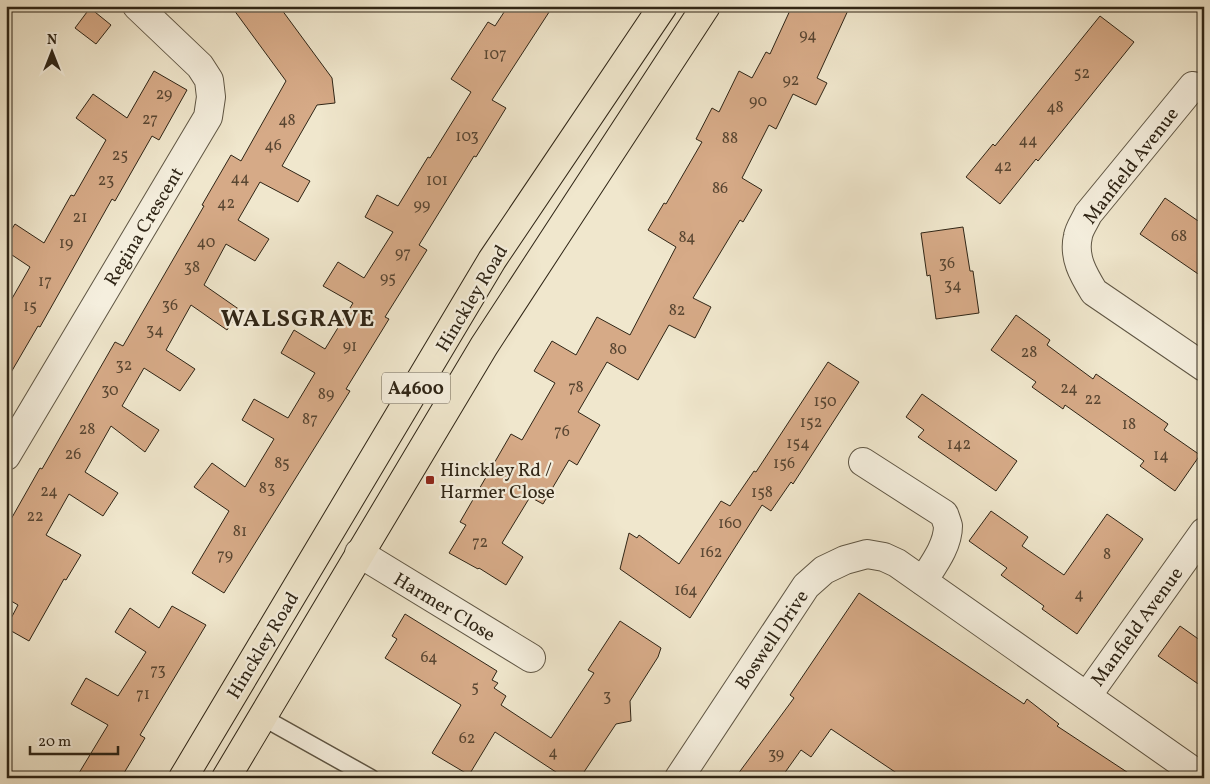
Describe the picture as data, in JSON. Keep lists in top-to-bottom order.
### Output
{
  "streets": {
    "highway": ["Hinckley Road", "A4600"],
    "street": [
      "Manfield Avenue",
      "Regina Crescent",
      "Harmer Close",
      "Boswell Drive"
    ]
  },
  "crossings": [
    ["Manfield Avenue", "Boswell Drive"],
    ["Hinckley Road", "Harmer Close"]
  ],
  "districts": ["WALSGRAVE"],
  "places": {
    "transit": ["Hinckley Rd / Harmer Close"]
  },
  "house_numbers": [
    "94",
    "107",
    "52",
    "92",
    "29",
    "90",
    "48",
    "27",
    "48",
    "103",
    "88",
    "44",
    "46",
    "25",
    "42",
    "44",
    "23",
    "101",
    "86",
    "42",
    "99",
    "21",
    "68",
    "84",
    "40",
    "19",
    "97",
    "36",
    "38",
    "95",
    "17",
    "34",
    "36",
    "15",
    "82",
    "34",
    "91",
    "80",
    "28",
    "32",
    "78",
    "24",
    "30",
    "89",
    "22",
    "150",
    "87",
    "152",
    "18",
    "28",
    "76",
    "154",
    "142",
    "26",
    "14",
    "85",
    "156",
    "83",
    "24",
    "158",
    "22",
    "160",
    "81",
    "72",
    "162",
    "8",
    "79",
    "164",
    "4",
    "64",
    "73",
    "5",
    "71",
    "3",
    "62",
    "4",
    "39"
  ],
  "scale_bar": "20 m",
  "north": "top"
}
